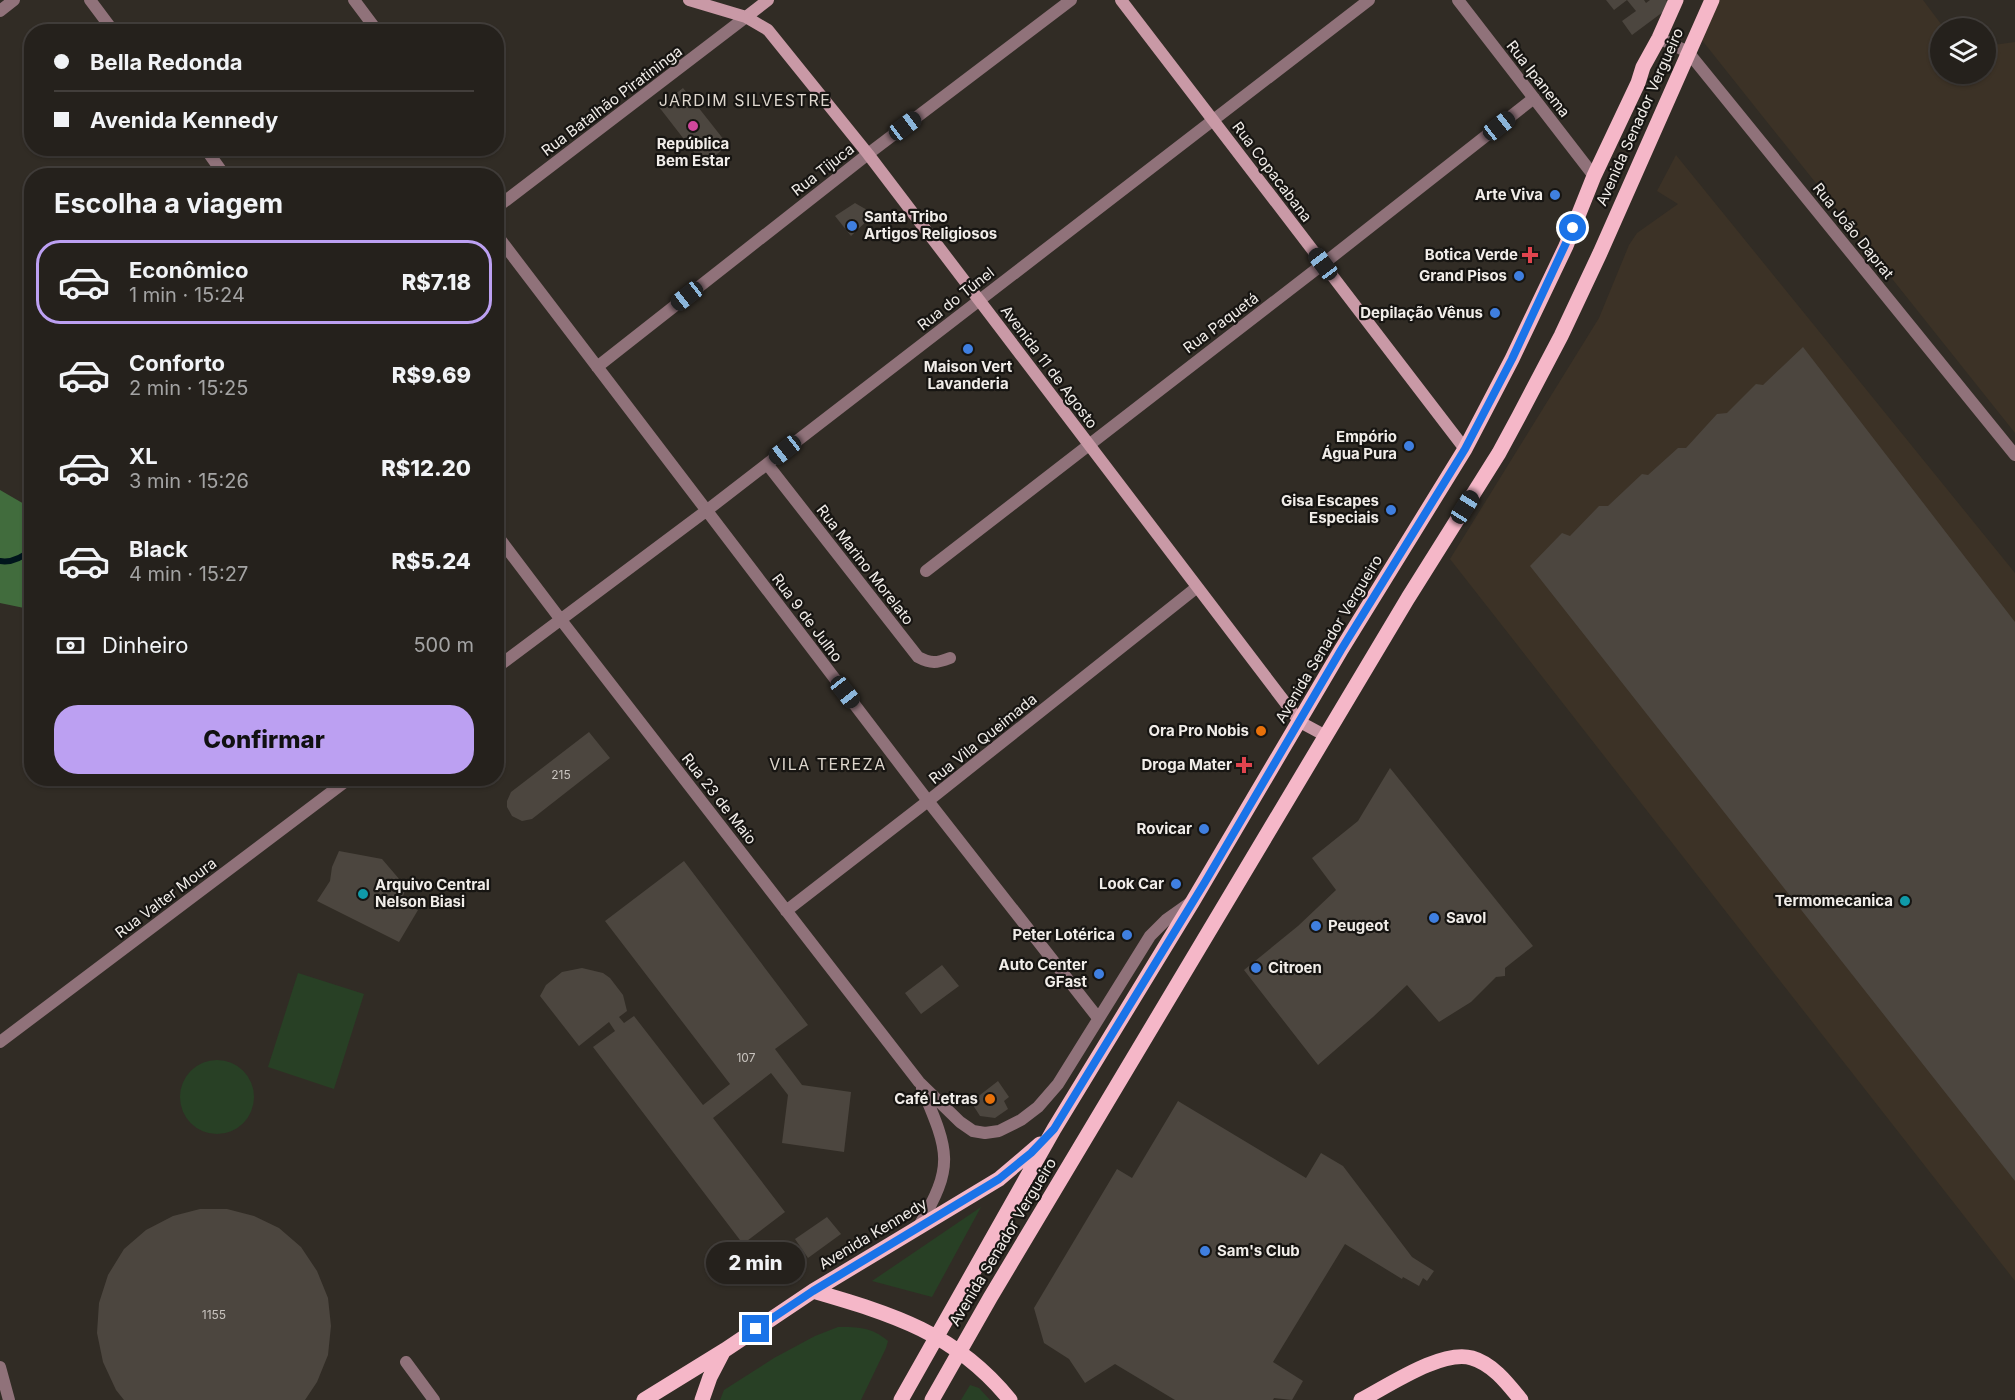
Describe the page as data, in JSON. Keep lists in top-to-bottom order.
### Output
{
  "streets": {
    "main road": ["Avenida Senador Vergueiro", "Avenida Kennedy"],
    "street": [
      "Rua Ipanema",
      "Rua Batalhão Piratininga",
      "Rua Tijuca",
      "Rua Copacabana",
      "Rua João Daprat",
      "Rua do Túnel",
      "Rua Paquetá",
      "Avenida 11 de Agosto",
      "Rua Marino Morelato",
      "Rua 9 de Julho",
      "Rua Vila Queimada",
      "Rua 23 de Maio",
      "Rua Valter Moura"
    ]
  },
  "crossings": [
    ["Rua Ipanema", "Avenida Senador Vergueiro"],
    ["Rua Ipanema", "Rua Paquetá"],
    ["Rua Batalhão Piratininga", "Avenida 11 de Agosto"],
    ["Avenida Senador Vergueiro", "Rua Copacabana"],
    ["Avenida Senador Vergueiro", "Rua João Daprat"],
    ["Avenida Senador Vergueiro", "Avenida 11 de Agosto"],
    ["Avenida Senador Vergueiro", "Avenida Kennedy"],
    ["Rua Tijuca", "Avenida 11 de Agosto"],
    ["Rua Tijuca", "Rua 9 de Julho"],
    ["Rua Copacabana", "Rua do Túnel"],
    ["Rua Copacabana", "Rua Paquetá"],
    ["Rua do Túnel", "Avenida 11 de Agosto"],
    ["Rua do Túnel", "Rua Marino Morelato"],
    ["Rua do Túnel", "Rua 9 de Julho"],
    ["Rua do Túnel", "Rua 23 de Maio"],
    ["Rua Paquetá", "Avenida 11 de Agosto"],
    ["Avenida 11 de Agosto", "Rua Vila Queimada"],
    ["Rua 9 de Julho", "Rua Vila Queimada"],
    ["Rua 9 de Julho", "Rua 23 de Maio"],
    ["Rua Vila Queimada", "Rua 23 de Maio"],
    ["Rua 23 de Maio", "Avenida Kennedy"]
  ],
  "districts": ["JARDIM SILVESTRE", "VILA TEREZA"],
  "places": {
    "other": [
      "República Bem Estar",
      "Arte Viva",
      "Santa Tribo Artigos Religiosos",
      "Grand Pisos",
      "Depilação Vênus",
      "Maison Vert Lavanderia",
      "Empório Água Pura",
      "Gisa Escapes Especiais",
      "Ora Pro Nobis",
      "Rovicar",
      "Look Car",
      "Arquivo Central Nelson Biasi",
      "Termomecanica",
      "Savol",
      "Peugeot",
      "Peter Lotérica",
      "Citroen",
      "Auto Center GFast",
      "Café Letras",
      "Sam's Club"
    ],
    "health": ["Botica Verde", "Droga Mater"]
  },
  "house_numbers": ["215", "107", "1155"],
  "page": {
    "banner": ["Bella Redonda", "Avenida Kennedy"],
    "heading": "Escolha a viagem",
    "list": [
      {
        "name": "Econômico",
        "note": "1 min · 15:24",
        "value": "R$7.18"
      },
      {
        "name": "Conforto",
        "note": "2 min · 15:25",
        "value": "R$9.69"
      },
      {
        "name": "XL",
        "note": "3 min · 15:26",
        "value": "R$12.20"
      },
      {
        "name": "Black",
        "note": "4 min · 15:27",
        "value": "R$5.24"
      }
    ],
    "pay": ["Dinheiro", "500 m"],
    "buttons": "Confirmar",
    "bubble": "2 min"
  }
}
